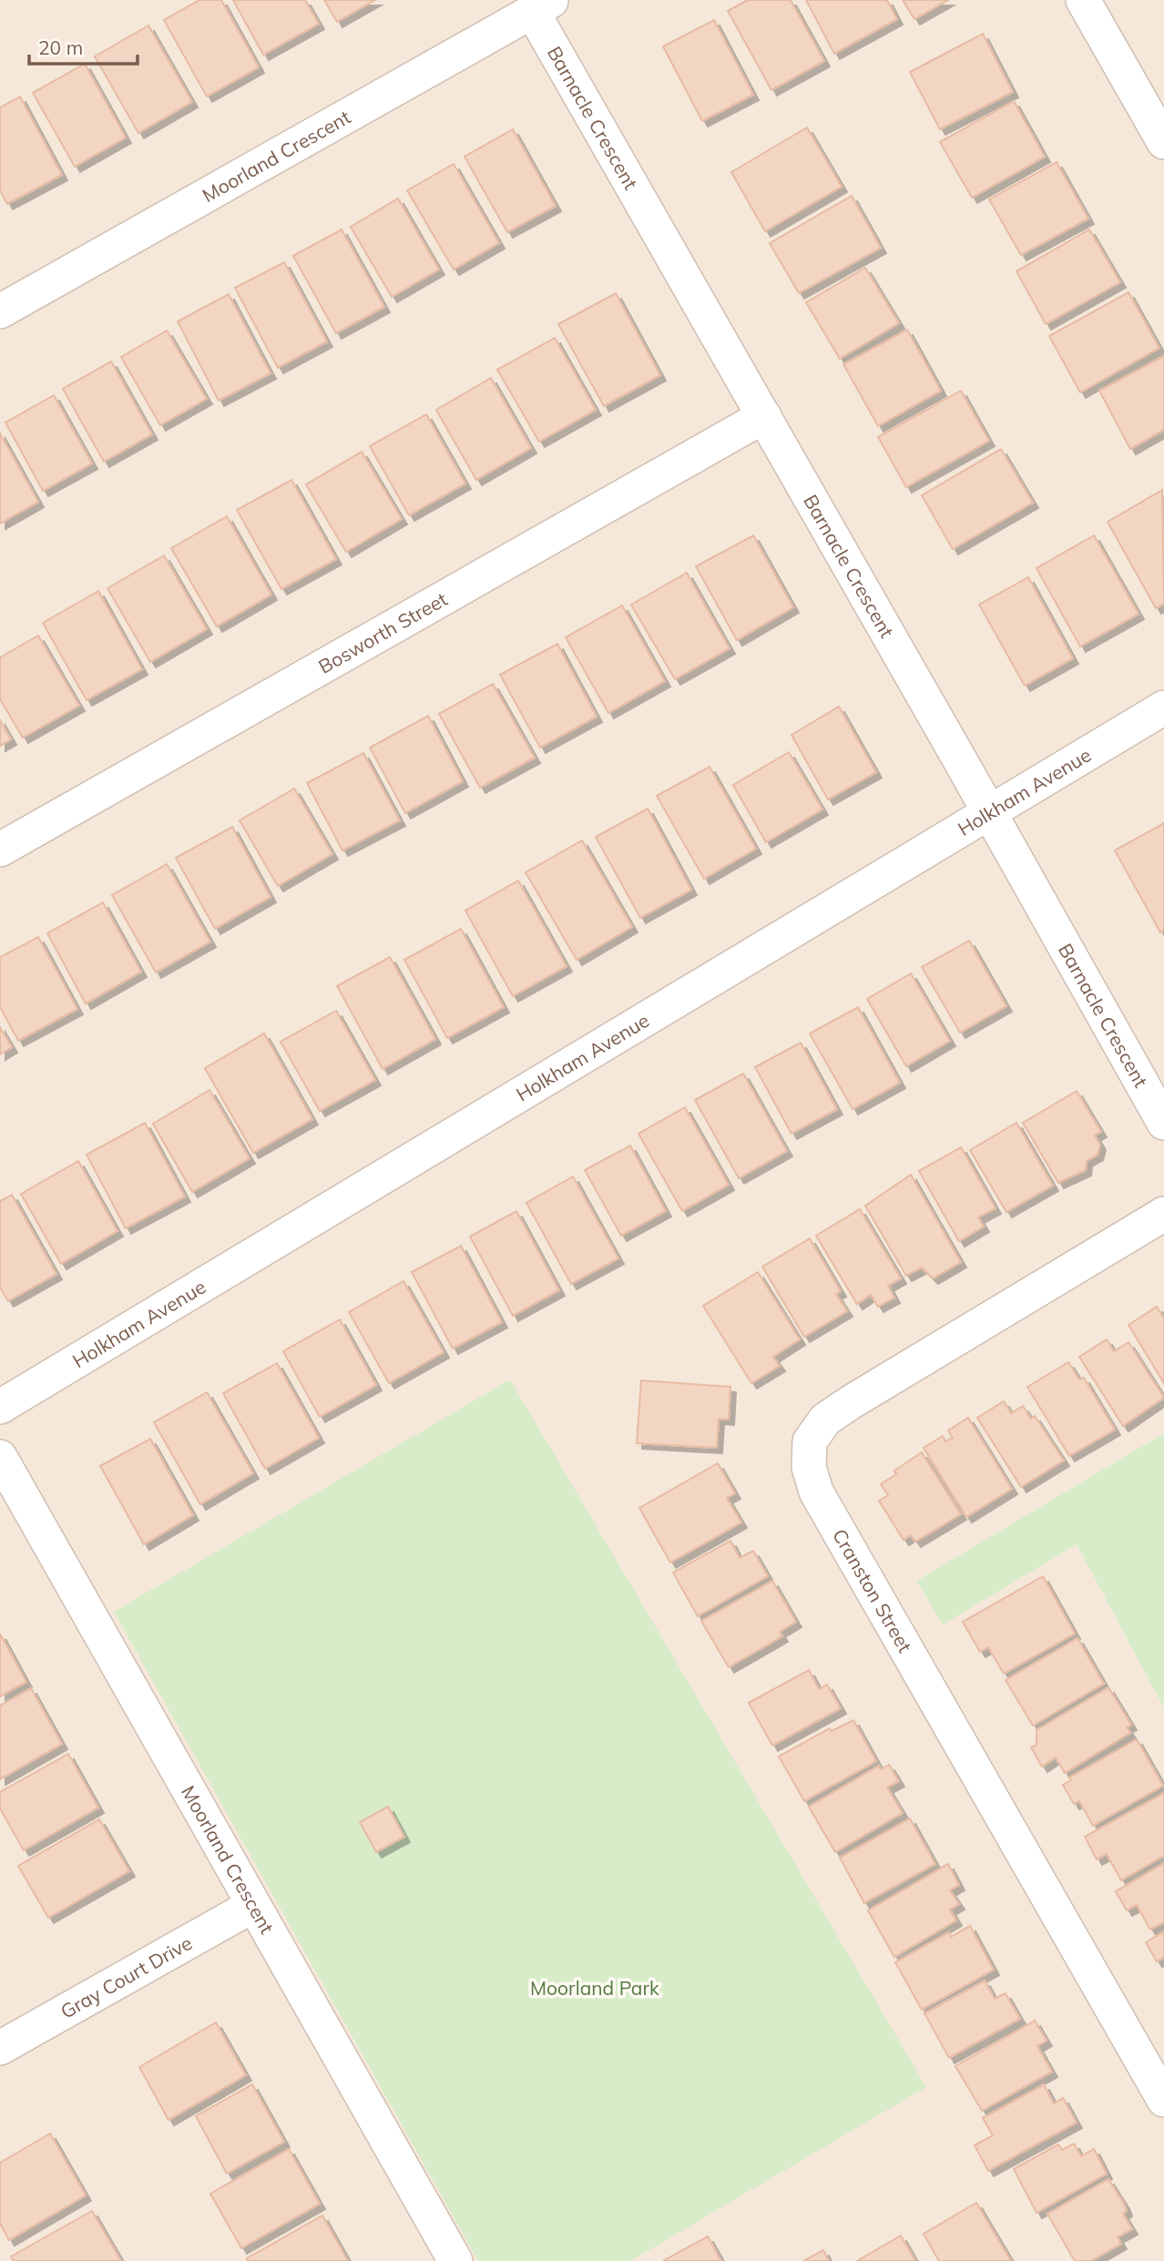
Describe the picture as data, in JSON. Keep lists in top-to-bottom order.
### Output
{
  "streets": {
    "street": [
      "Barnacle Crescent",
      "Moorland Crescent",
      "Bosworth Street",
      "Holkham Avenue",
      "Cranston Street",
      "Gray Court Drive"
    ]
  },
  "crossings": [
    ["Barnacle Crescent", "Moorland Crescent"],
    ["Barnacle Crescent", "Bosworth Street"],
    ["Barnacle Crescent", "Holkham Avenue"],
    ["Moorland Crescent", "Gray Court Drive"]
  ],
  "parks": ["Moorland Park"],
  "scale_bar": "20 m"
}
